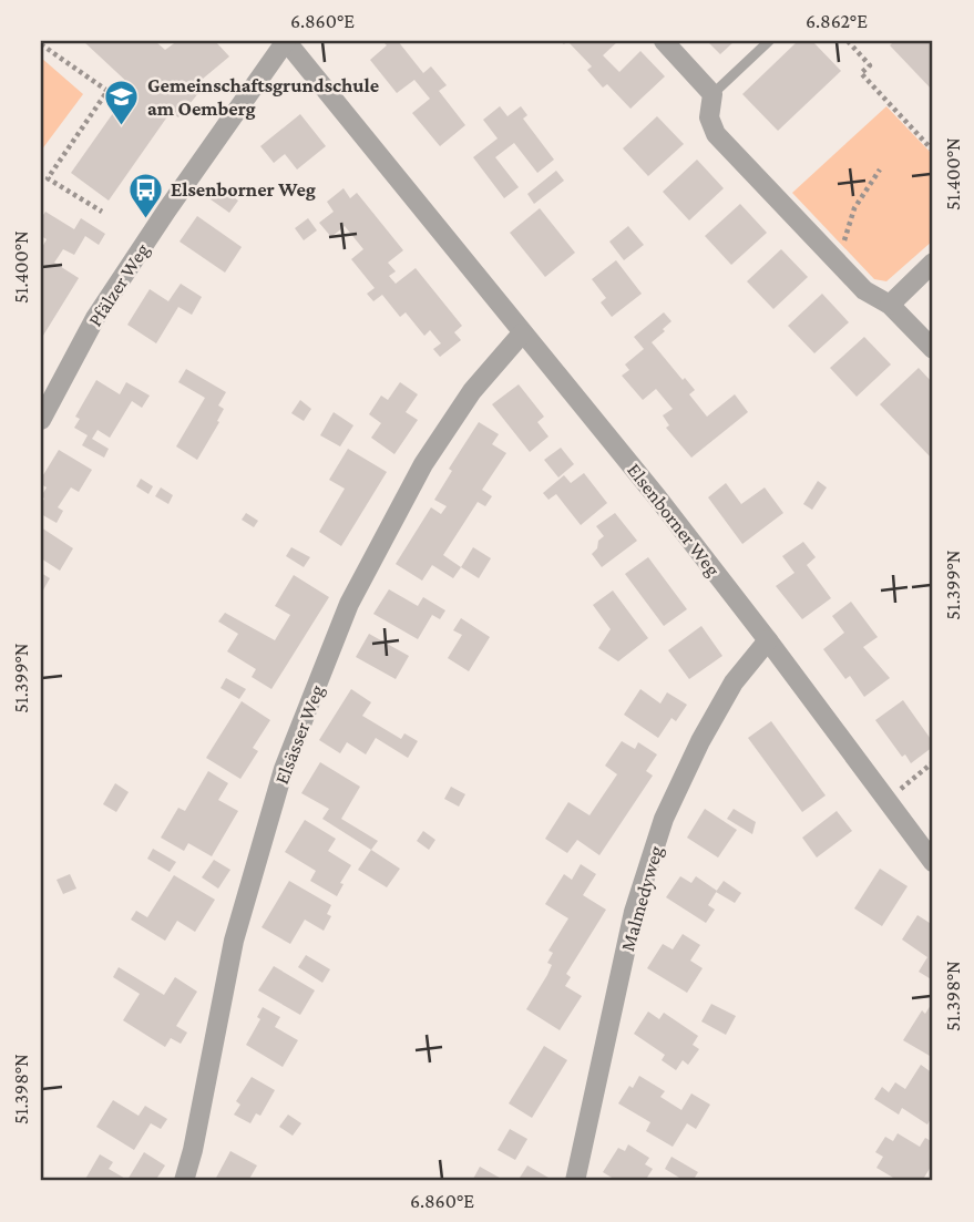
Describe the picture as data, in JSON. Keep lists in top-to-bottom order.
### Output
{
  "streets": {
    "street": [
      "Pfälzer Weg",
      "Elsenborner Weg",
      "Elsässer Weg",
      "Malmedyweg"
    ]
  },
  "crossings": [
    ["Pfälzer Weg", "Elsenborner Weg"],
    ["Elsenborner Weg", "Elsässer Weg"],
    ["Elsenborner Weg", "Malmedyweg"]
  ],
  "places": {
    "school or university": ["Gemeinschaftsgrundschule am Oemberg"],
    "bus stop": ["Elsenborner Weg"]
  },
  "coordinates": [
    "6.860°E",
    "6.862°E",
    "51.400°N",
    "51.399°N",
    "51.398°N"
  ]
}
